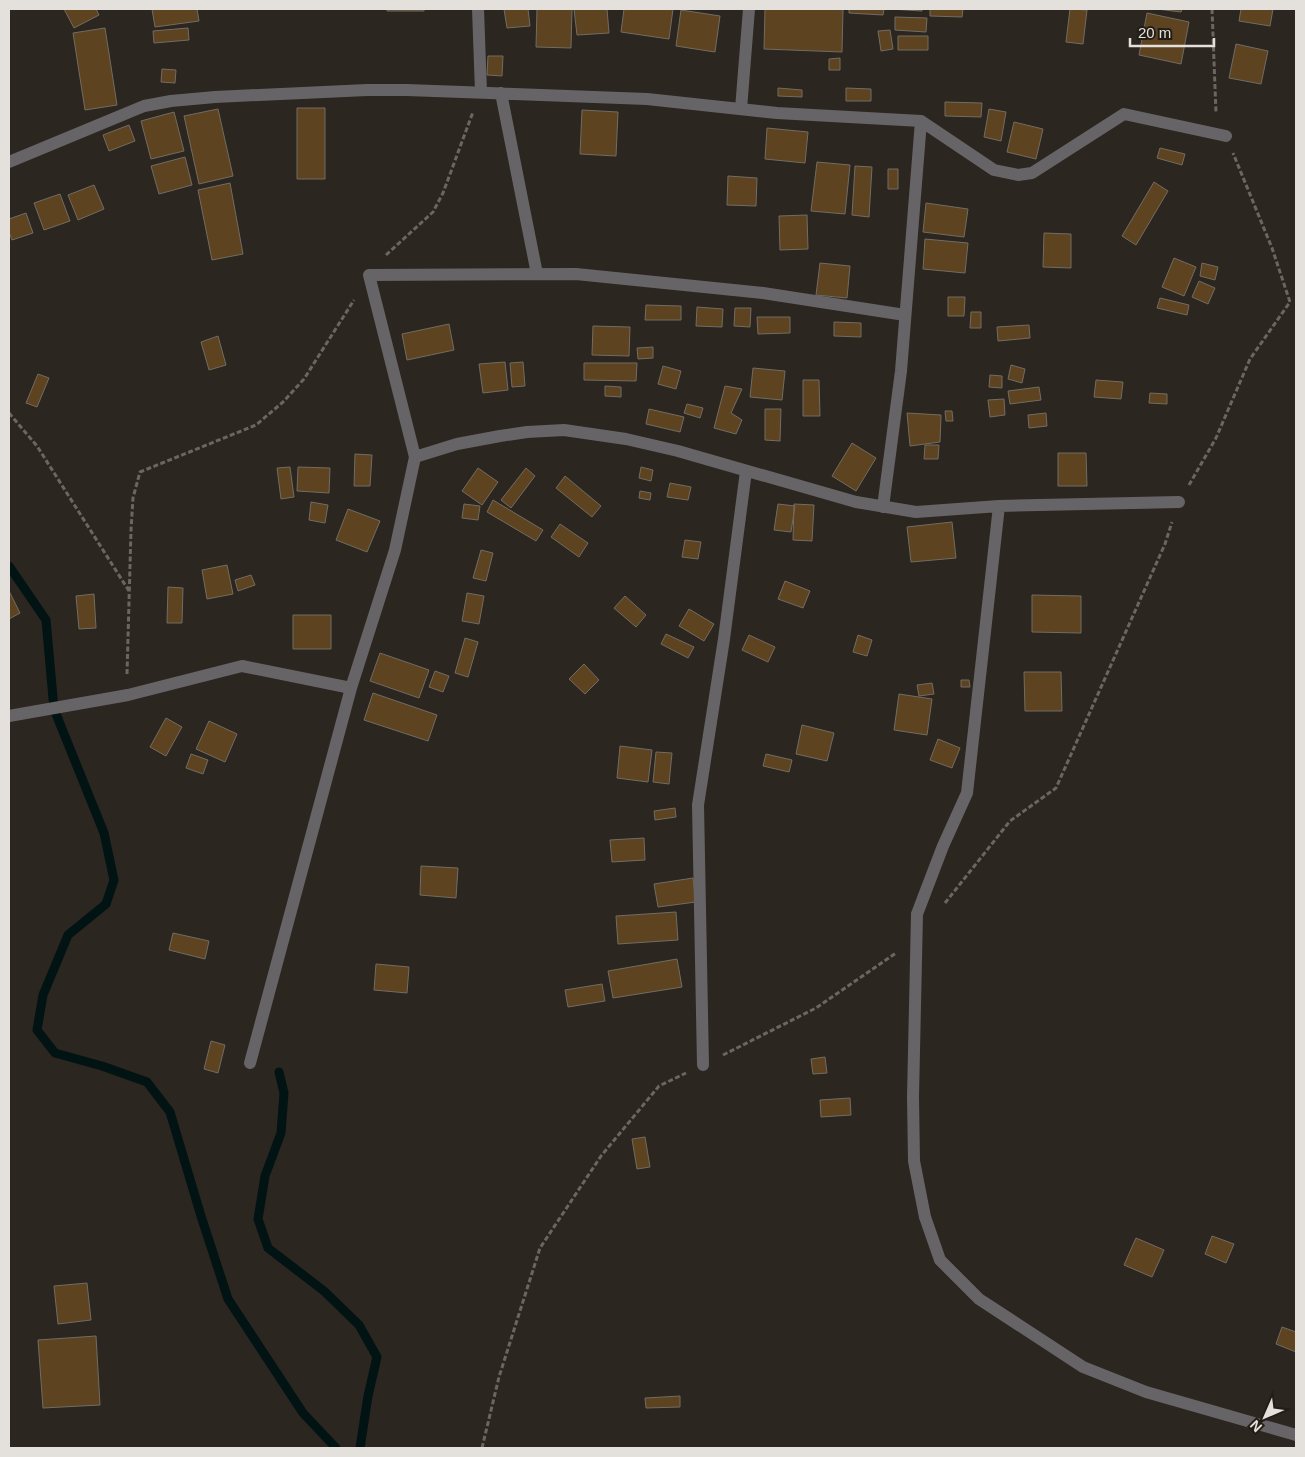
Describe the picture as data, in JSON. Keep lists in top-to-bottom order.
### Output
{
  "scale_bar": "20 m",
  "north": "bottom left"
}
